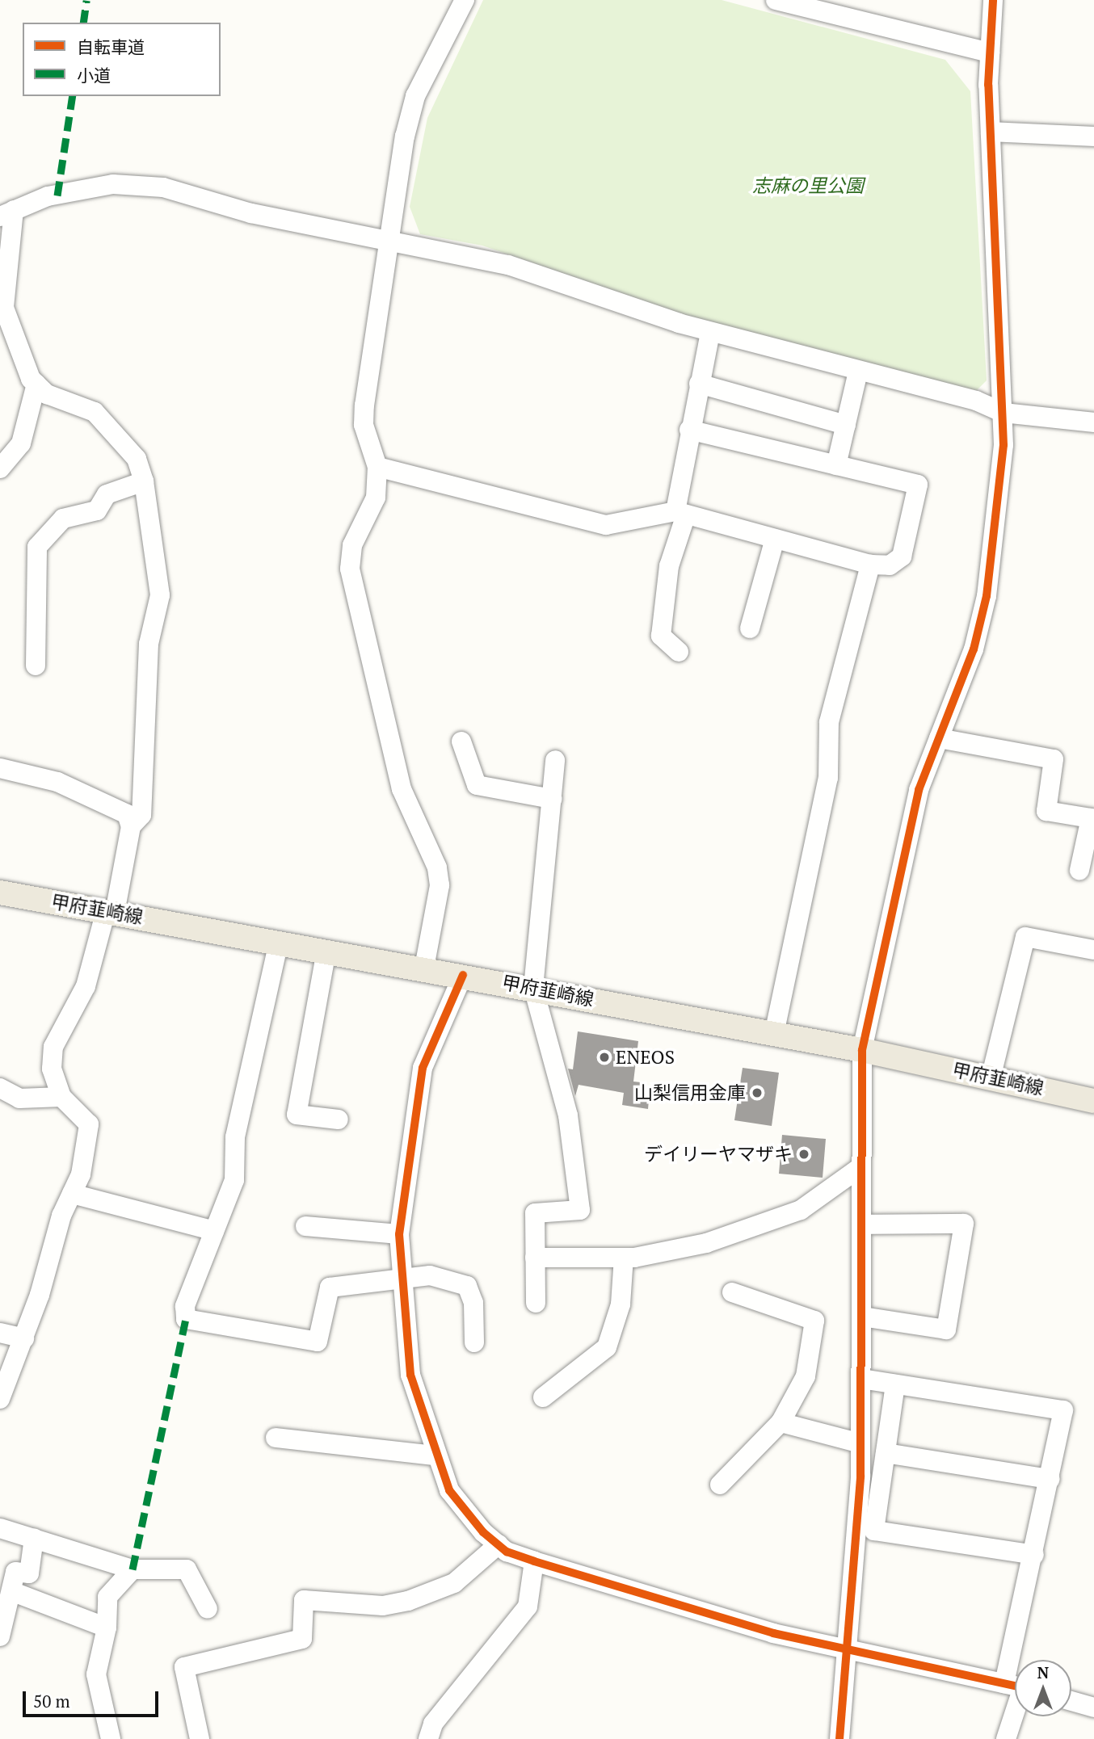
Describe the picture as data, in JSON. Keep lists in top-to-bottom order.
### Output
{
  "streets": {
    "main road": ["甲府韮崎線"]
  },
  "parks": ["志麻の里公園"],
  "places": ["ENEOS", "山梨信用金庫", "デイリーヤマザキ"],
  "legend": ["自転車道", "小道"],
  "scale_bar": "50 m",
  "north": "top"
}
